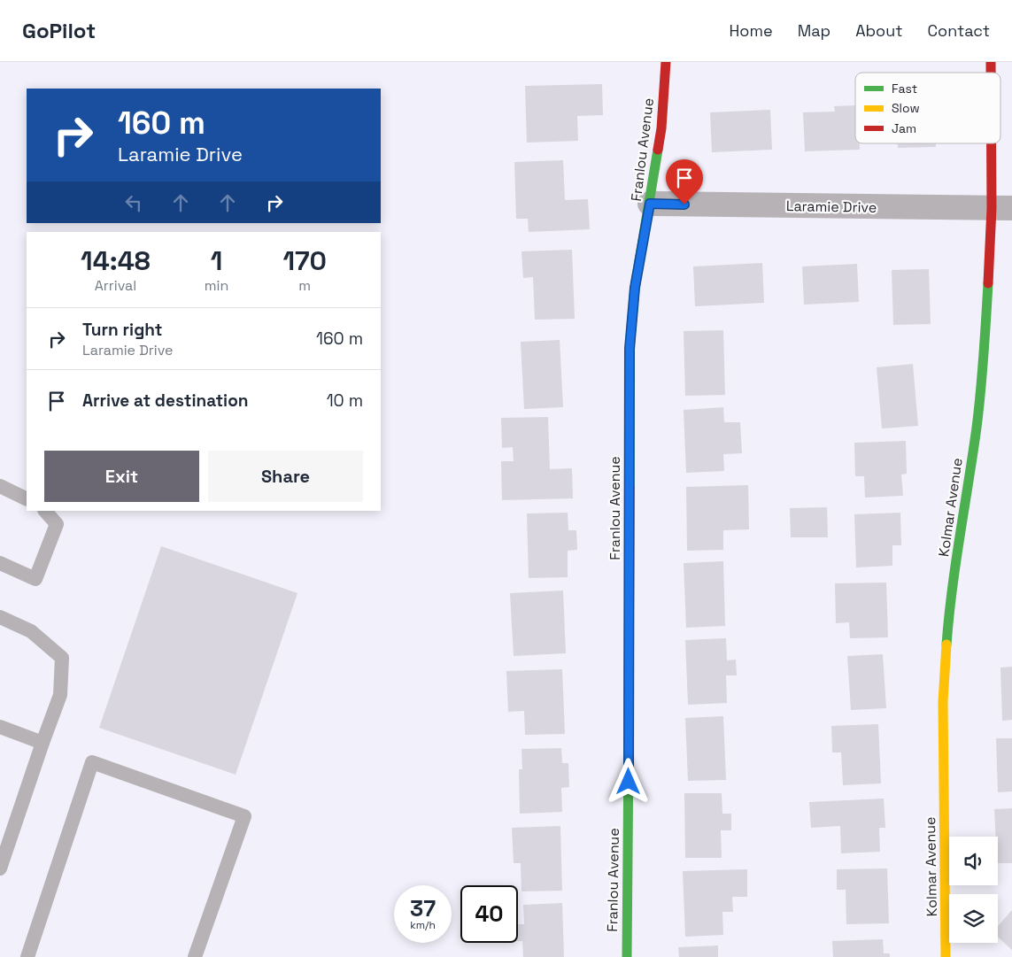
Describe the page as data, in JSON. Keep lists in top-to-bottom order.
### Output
{
  "streets": {
    "street": ["Franlou Avenue", "Laramie Drive", "Kolmar Avenue"]
  },
  "crossings": [
    ["Franlou Avenue", "Laramie Drive"],
    ["Laramie Drive", "Kolmar Avenue"]
  ],
  "legend": ["Fast", "Slow", "Jam"],
  "page": {
    "header": "GoPilot",
    "nav": [
      "Home",
      "Map",
      "About",
      "Contact"
    ],
    "turn": ["160 m", "Laramie Drive"],
    "eta": [
      "14:48",
      "Arrival",
      "1",
      "min",
      "170",
      "m"
    ],
    "list": [
      {
        "name": "Turn right",
        "note": "Laramie Drive",
        "value": "160 m"
      },
      {
        "name": "Arrive at destination",
        "value": "10 m"
      }
    ],
    "buttons": ["Exit", "Share"],
    "speed": "37 km/h",
    "limit": "40"
  }
}
